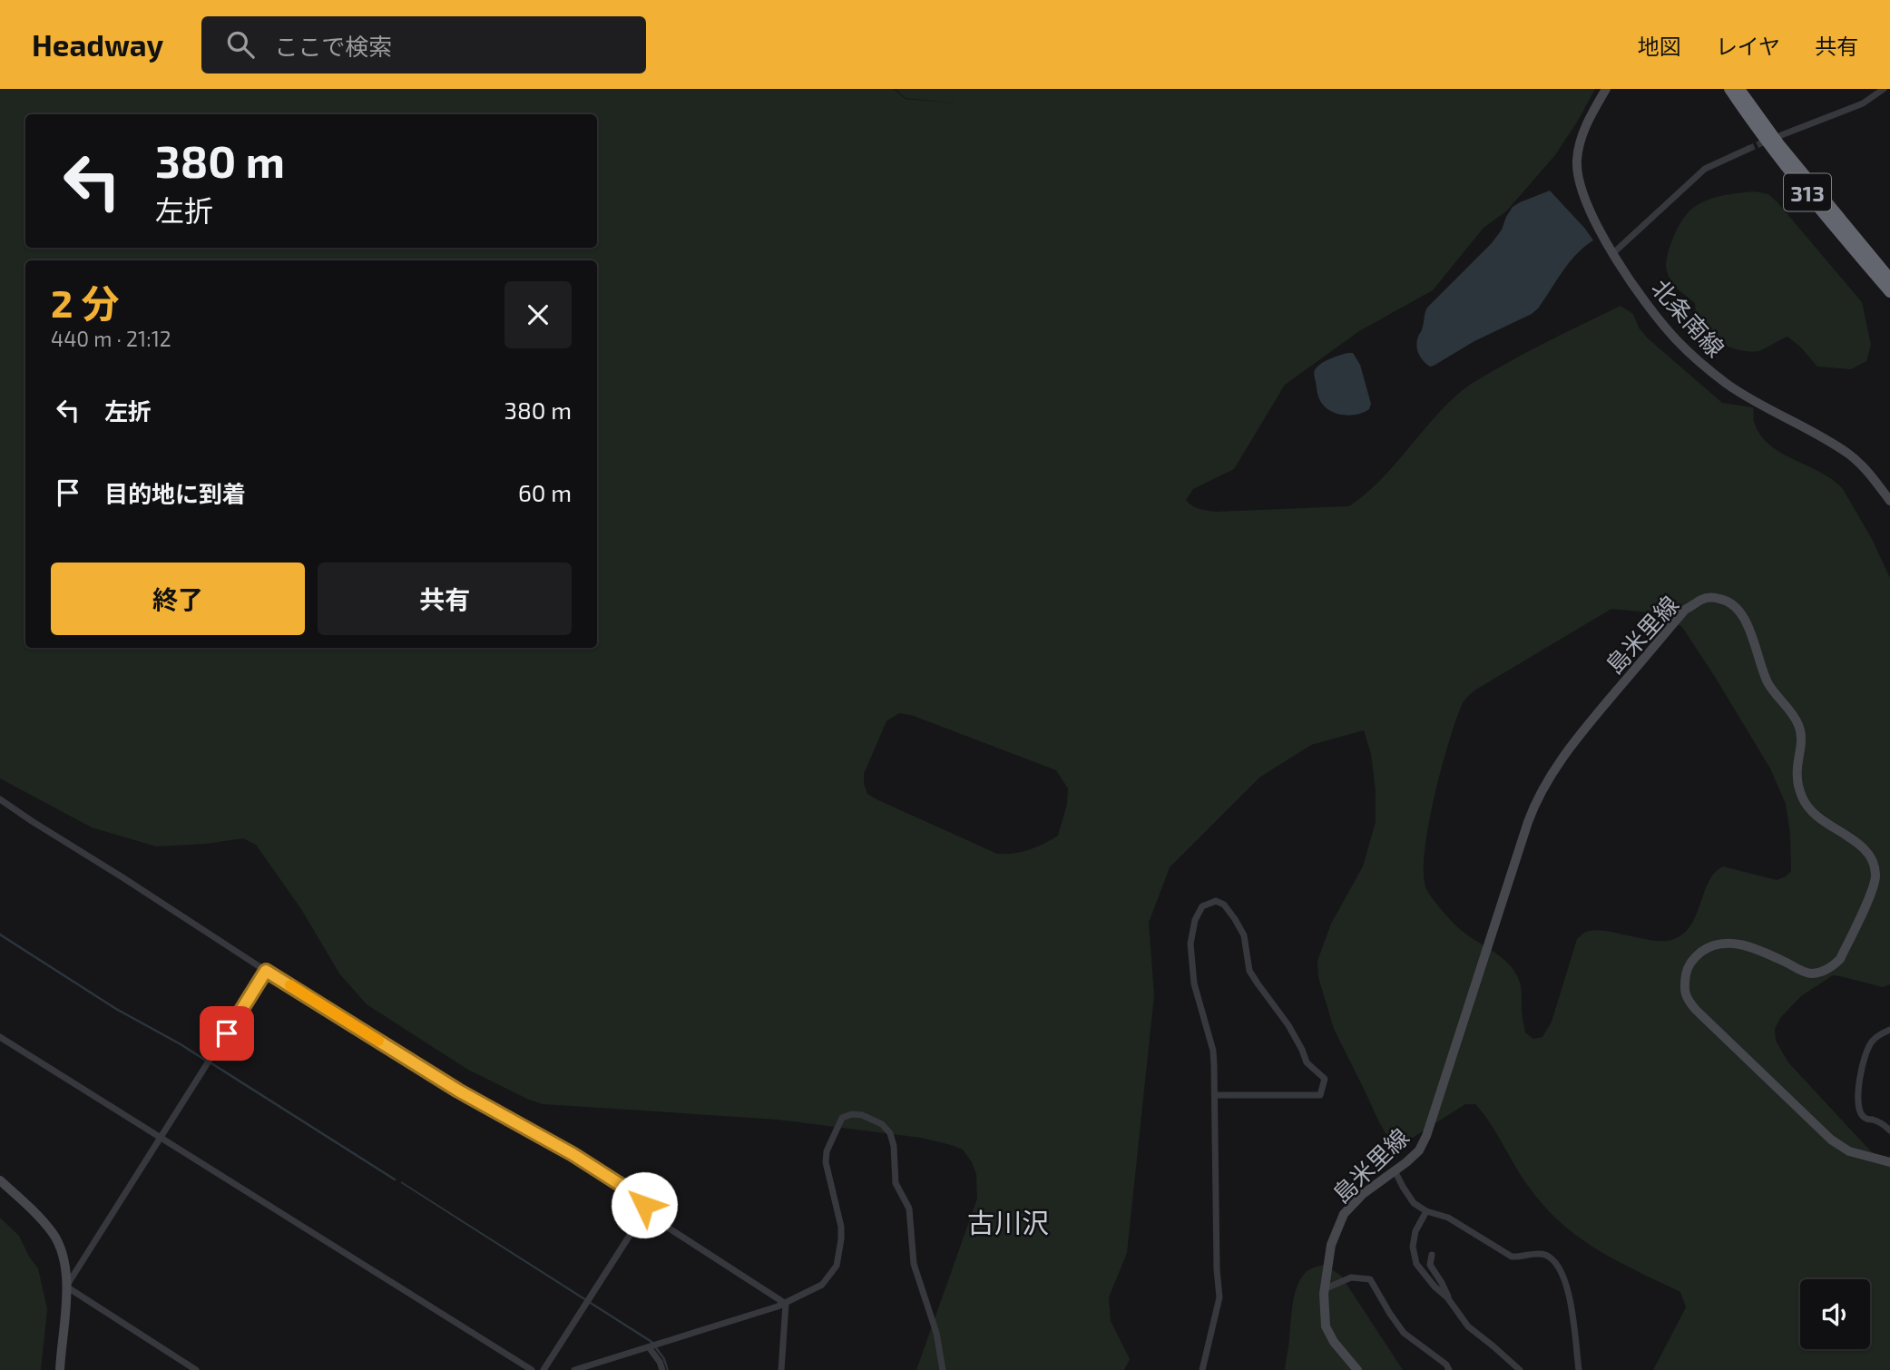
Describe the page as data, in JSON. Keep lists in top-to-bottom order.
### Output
{
  "streets": {
    "highway": ["313"],
    "street": ["北条南線", "島米里線"]
  },
  "districts": ["古川沢"],
  "page": {
    "header": "Headway",
    "search": "ここで検索",
    "nav": ["地図", "レイヤ", "共有"],
    "turn": ["380 m", "左折"],
    "heading": ["2 分", "440 m · 21:12"],
    "list": [
      {
        "name": "左折",
        "value": "380 m"
      },
      {
        "name": "目的地に到着",
        "value": "60 m"
      }
    ],
    "buttons": ["終了", "共有"]
  }
}
